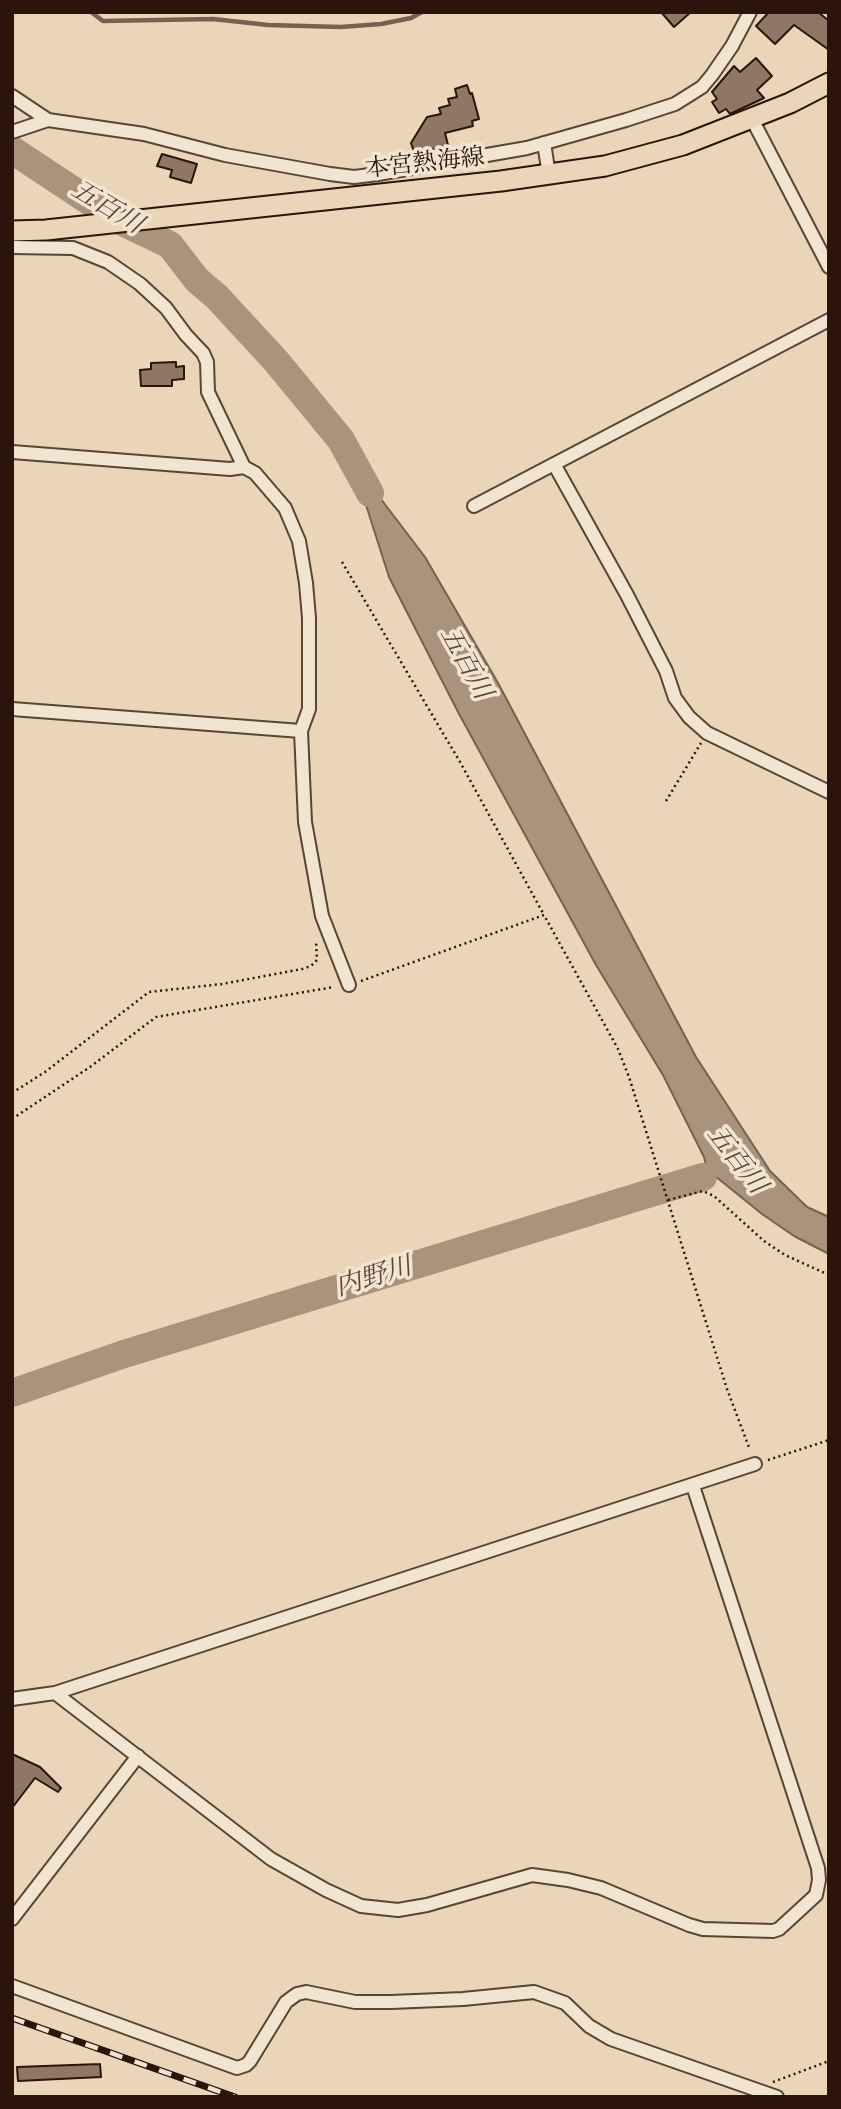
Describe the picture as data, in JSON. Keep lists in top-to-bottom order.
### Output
{
  "streets": {
    "main road": ["本宮熱海線"]
  },
  "water": ["五百川", "内野川"]
}
